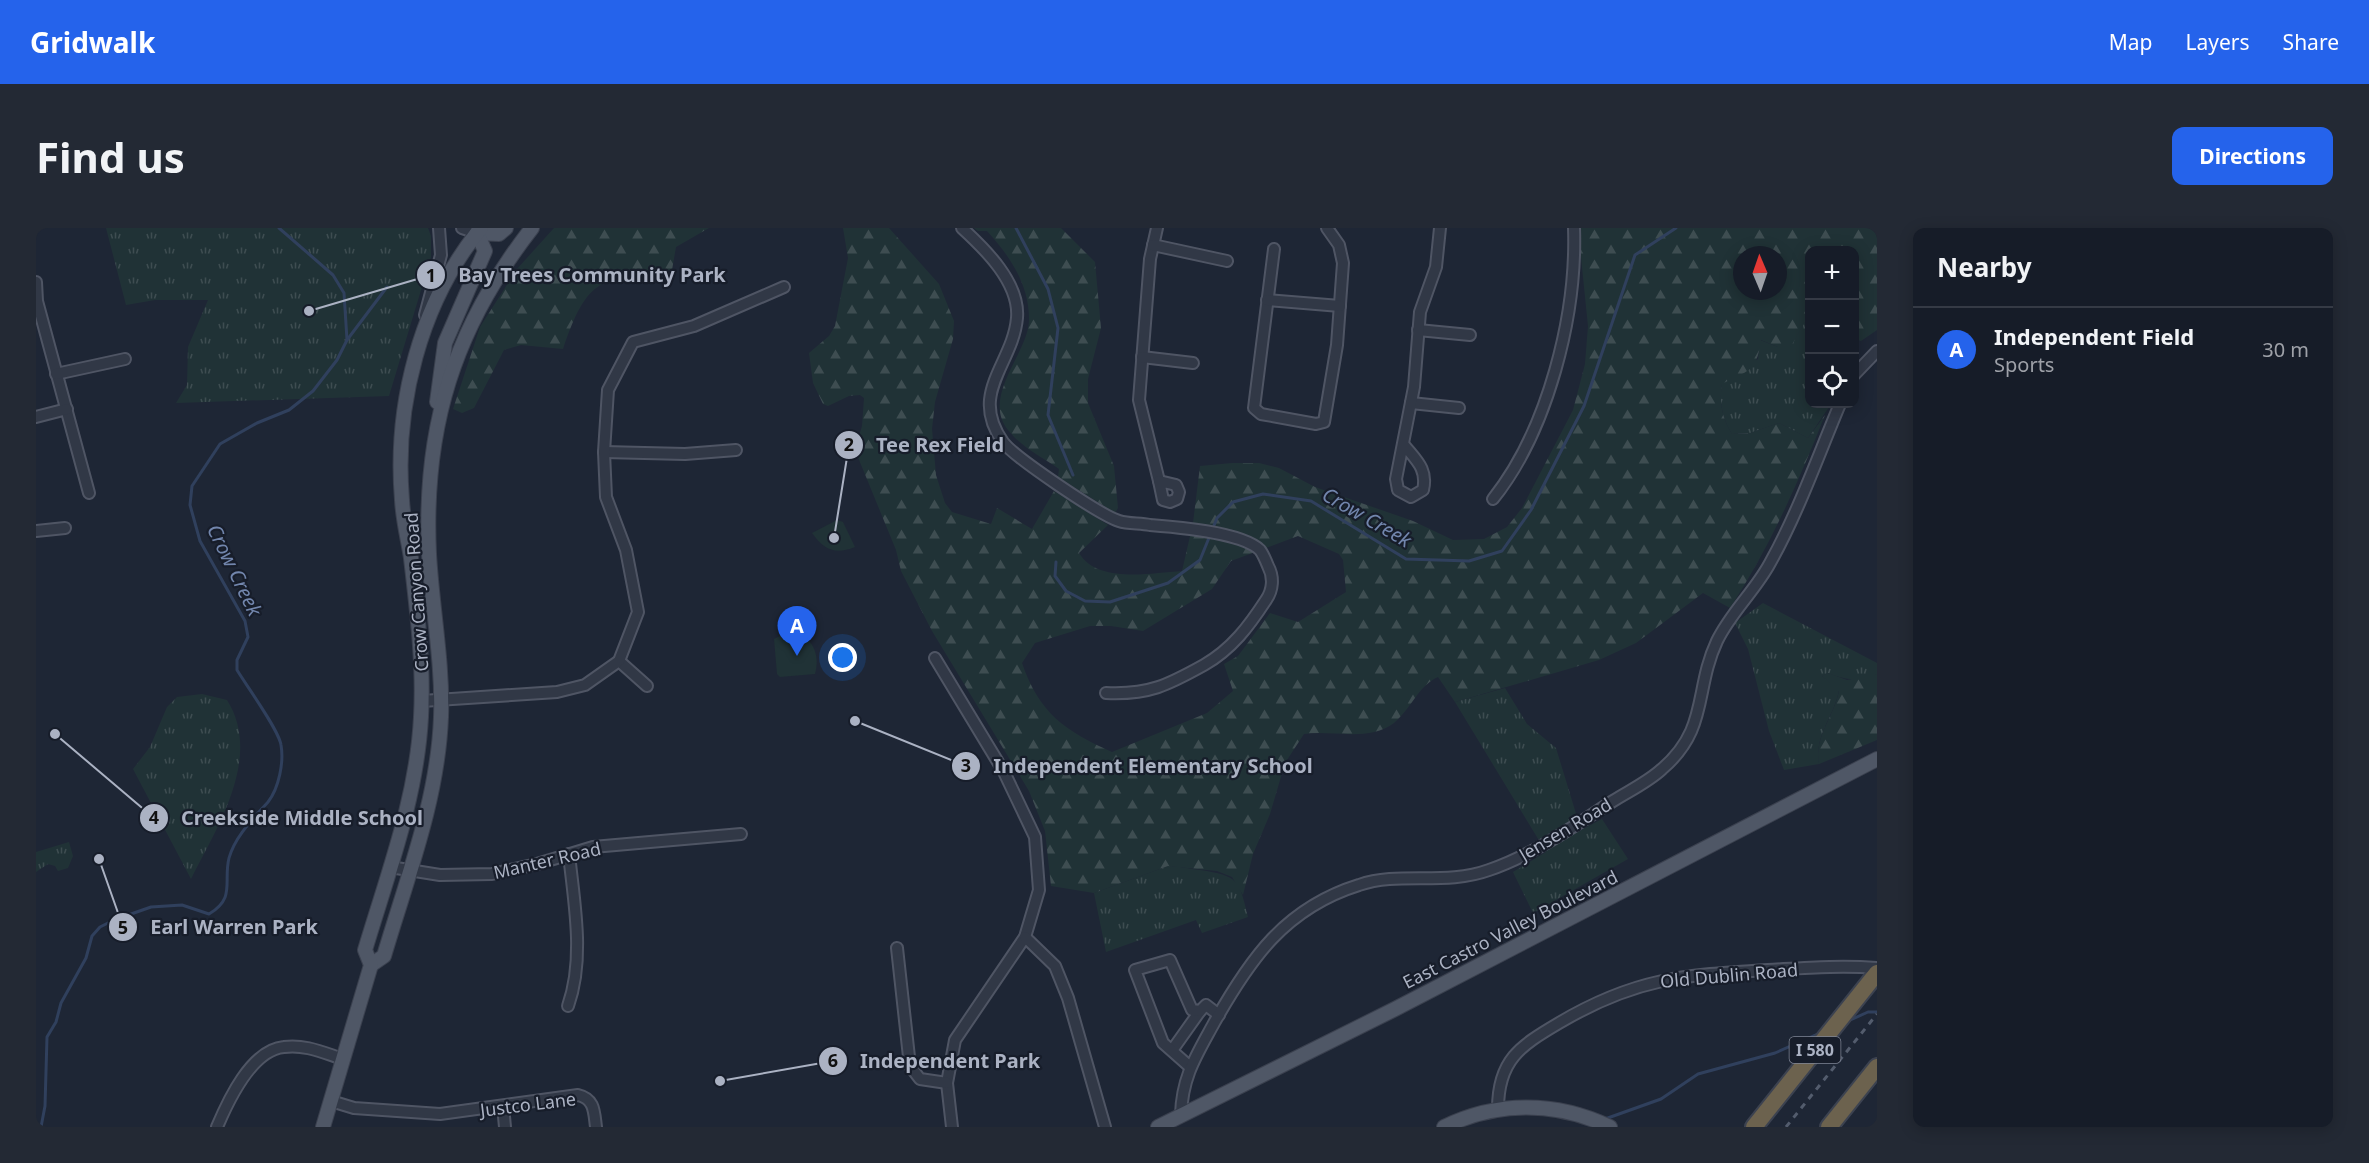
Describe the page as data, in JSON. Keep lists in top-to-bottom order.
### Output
{
  "streets": {
    "highway": ["I 580"],
    "main road": ["Crow Canyon Road", "East Castro Valley Boulevard"],
    "street": [
      "Jensen Road",
      "Manter Road",
      "Old Dublin Road",
      "Justco Lane"
    ]
  },
  "crossings": [
    ["Crow Canyon Road", "Manter Road"],
    ["Crow Canyon Road", "Justco Lane"],
    ["Jensen Road", "East Castro Valley Boulevard"]
  ],
  "water": ["Crow Creek"],
  "places": [
    "Bay Trees Community Park",
    "Tee Rex Field",
    "Independent Elementary School",
    "Creekside Middle School",
    "Earl Warren Park",
    "Independent Park"
  ],
  "north": "top",
  "page": {
    "header": "Gridwalk",
    "nav": ["Map", "Layers", "Share"],
    "buttons": "Directions",
    "title": "Find us",
    "heading": "Nearby",
    "map_buttons": ["+", "−"],
    "list": [
      {
        "mark": "A",
        "name": "Independent Field",
        "note": "Sports",
        "value": "30 m"
      }
    ],
    "pins": "A"
  }
}
